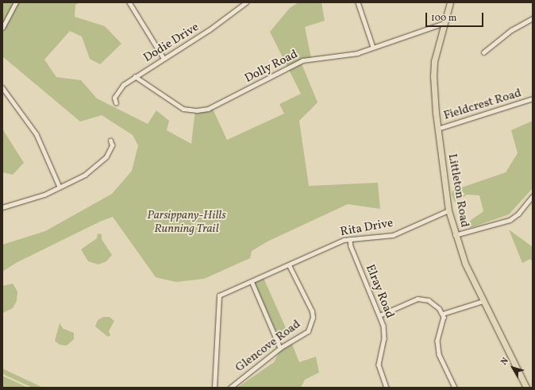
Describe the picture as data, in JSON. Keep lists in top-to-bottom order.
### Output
{
  "streets": {
    "main road": ["Littleton Road"],
    "street": [
      "Dodie Drive",
      "Dolly Road",
      "Fieldcrest Road",
      "Rita Drive",
      "Elray Road",
      "Glencove Road"
    ]
  },
  "crossings": [
    ["Dodie Drive", "Dolly Road"],
    ["Dolly Road", "Littleton Road"],
    ["Fieldcrest Road", "Littleton Road"],
    ["Littleton Road", "Rita Drive"],
    ["Rita Drive", "Elray Road"],
    ["Rita Drive", "Glencove Road"]
  ],
  "parks": ["Parsippany-Hills Running Trail"],
  "scale_bar": "100 m",
  "north": "top left"
}
